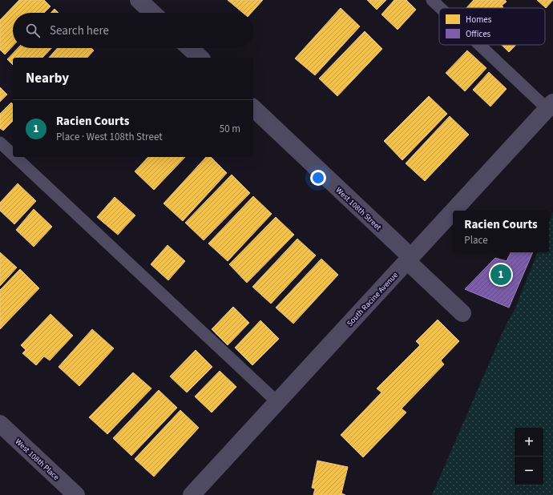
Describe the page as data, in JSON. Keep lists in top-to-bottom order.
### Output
{
  "streets": {
    "street": ["West 108th Street", "South Racine Avenue", "West 108th Place"]
  },
  "crossings": [
    ["West 108th Street", "South Racine Avenue"]
  ],
  "legend": ["Homes", "Offices"],
  "page": {
    "search": "Search here",
    "heading": "Nearby",
    "list": [
      {
        "mark": "1",
        "name": "Racien Courts",
        "note": "Place · West 108th Street",
        "value": "50 m"
      }
    ],
    "popup": ["Racien Courts", "Place"],
    "pins": "1",
    "map_buttons": ["+", "−"]
  }
}
